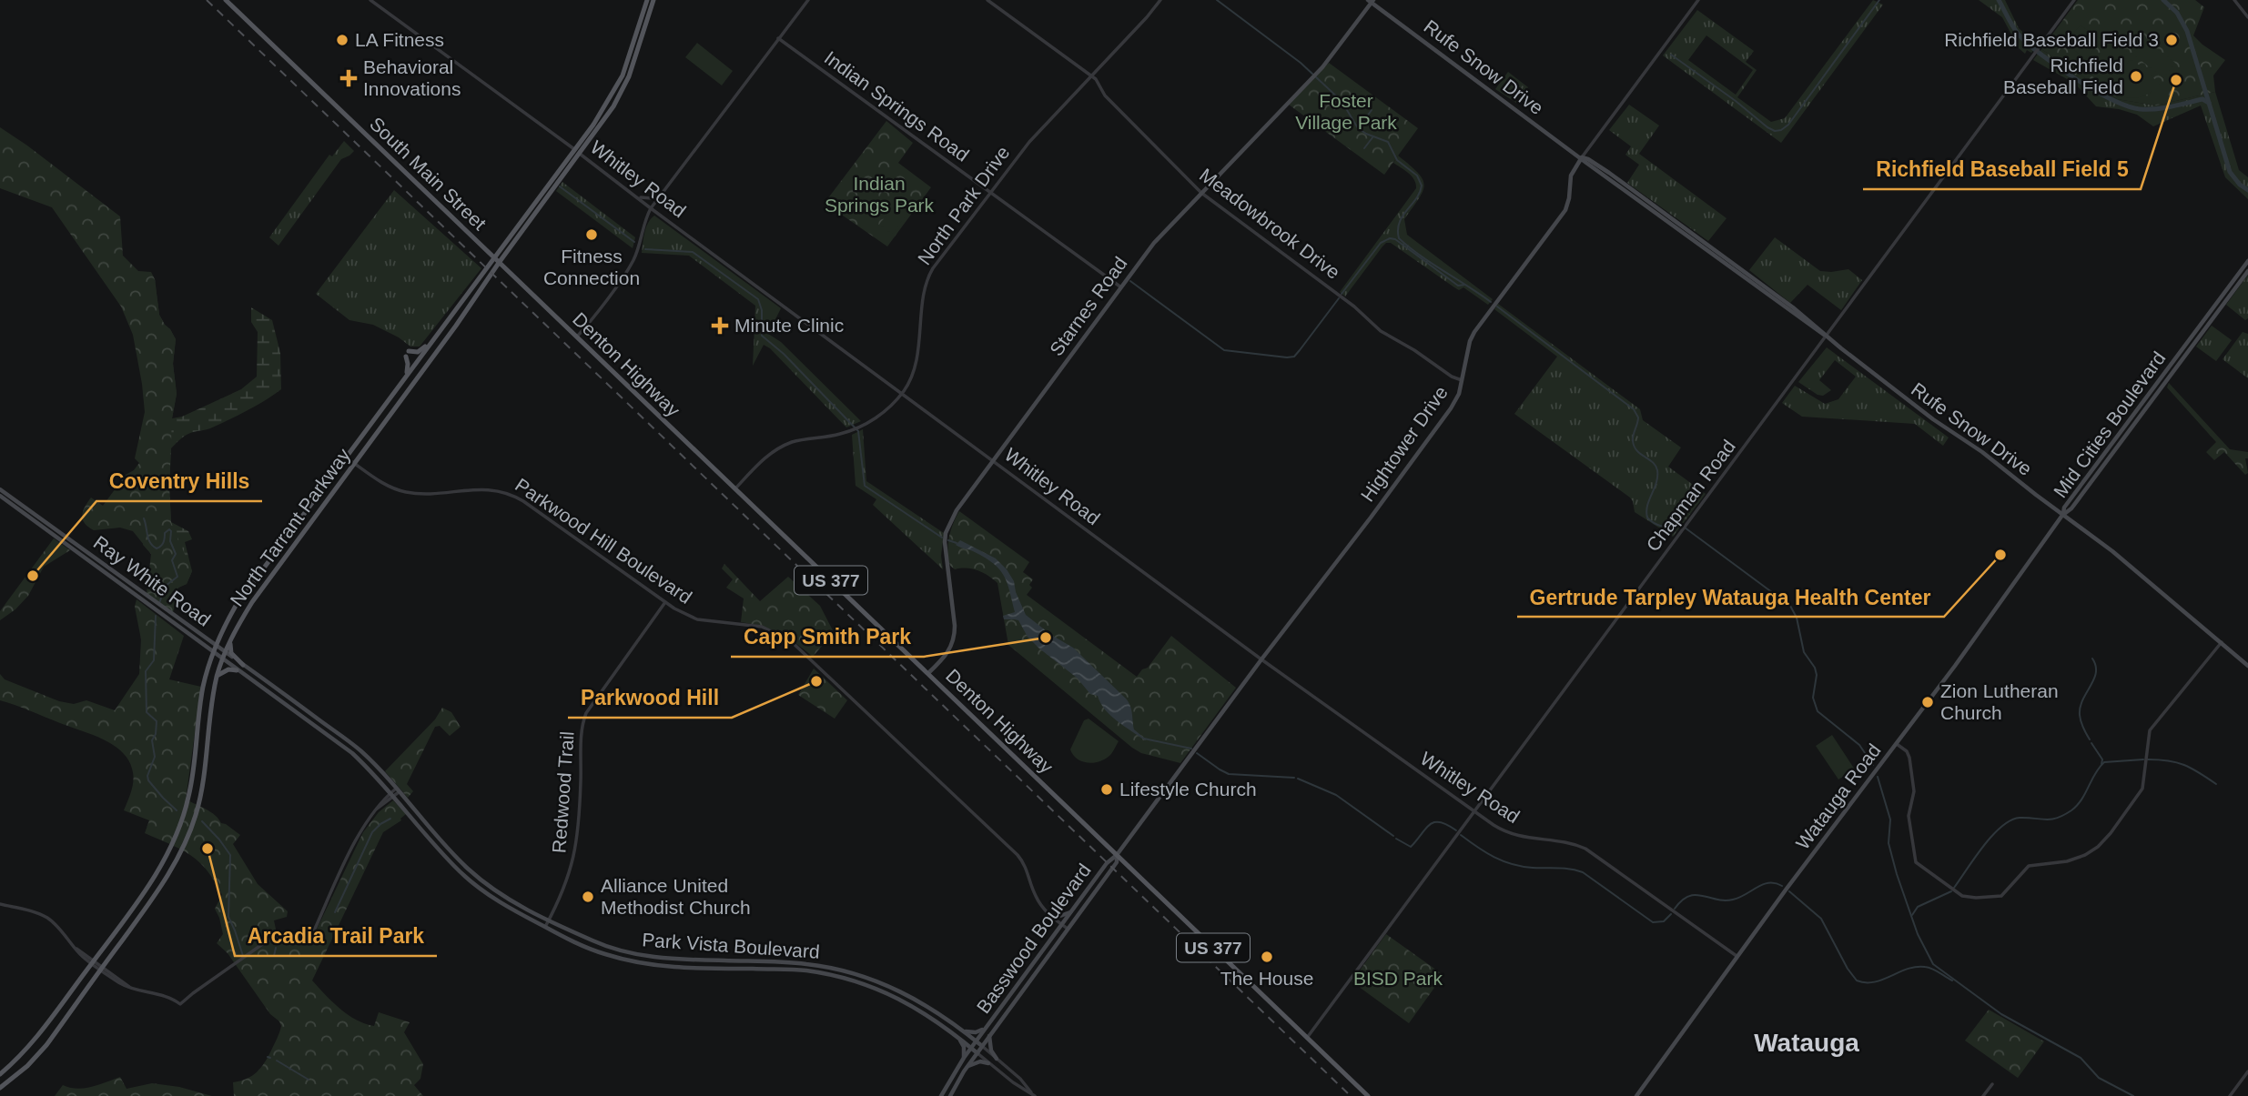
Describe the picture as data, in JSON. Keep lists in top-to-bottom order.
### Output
{
  "streets": {
    "main road": [
      "Rufe Snow Drive",
      "South Main Street",
      "Starnes Road",
      "Denton Highway",
      "Mid Cities Boulevard",
      "Hightower Drive",
      "North Tarrant Parkway",
      "US 377",
      "Ray White Road",
      "Watauga Road",
      "Basswood Boulevard",
      "Park Vista Boulevard"
    ],
    "street": [
      "Indian Springs Road",
      "Whitley Road",
      "North Park Drive",
      "Meadowbrook Drive",
      "Chapman Road",
      "Parkwood Hill Boulevard",
      "Redwood Trail"
    ]
  },
  "crossings": [
    ["Rufe Snow Drive", "Starnes Road"],
    ["Rufe Snow Drive", "Mid Cities Boulevard"],
    ["Rufe Snow Drive", "Hightower Drive"],
    ["Rufe Snow Drive", "Chapman Road"],
    ["Rufe Snow Drive", "Watauga Road"],
    ["Indian Springs Road", "North Park Drive"],
    ["Indian Springs Road", "Starnes Road"],
    ["South Main Street", "Denton Highway"],
    ["South Main Street", "North Tarrant Parkway"],
    ["Whitley Road", "North Park Drive"],
    ["Whitley Road", "Starnes Road"],
    ["Whitley Road", "Hightower Drive"],
    ["Whitley Road", "Chapman Road"],
    ["Whitley Road", "North Tarrant Parkway"],
    ["Whitley Road", "Watauga Road"],
    ["North Park Drive", "Meadowbrook Drive"],
    ["North Park Drive", "Denton Highway"],
    ["Meadowbrook Drive", "Starnes Road"],
    ["Meadowbrook Drive", "Hightower Drive"],
    ["Starnes Road", "Denton Highway"],
    ["Denton Highway", "Hightower Drive"],
    ["Denton Highway", "Chapman Road"],
    ["Denton Highway", "North Tarrant Parkway"],
    ["Denton Highway", "Basswood Boulevard"],
    ["Mid Cities Boulevard", "Watauga Road"],
    ["Hightower Drive", "Basswood Boulevard"],
    ["North Tarrant Parkway", "Parkwood Hill Boulevard"],
    ["North Tarrant Parkway", "Ray White Road"],
    ["North Tarrant Parkway", "Park Vista Boulevard"],
    ["Parkwood Hill Boulevard", "Redwood Trail"],
    ["Parkwood Hill Boulevard", "Basswood Boulevard"],
    ["Ray White Road", "Park Vista Boulevard"],
    ["Redwood Trail", "Park Vista Boulevard"],
    ["Basswood Boulevard", "Park Vista Boulevard"]
  ],
  "districts": ["Watauga"],
  "parks": ["Foster Village Park", "Indian Springs Park", "BISD Park"],
  "places": {
    "other": [
      "LA Fitness",
      "Richfield Baseball Field 3",
      "Richfield Baseball Field",
      "Richfield Baseball Field 5",
      "Fitness Connection",
      "Gertrude Tarpley Watauga Health Center",
      "Coventry Hills",
      "Capp Smith Park",
      "Parkwood Hill",
      "Zion Lutheran Church",
      "Lifestyle Church",
      "Arcadia Trail Park",
      "Alliance United Methodist Church",
      "The House"
    ],
    "health": ["Behavioral Innovations", "Minute Clinic"]
  }
}
